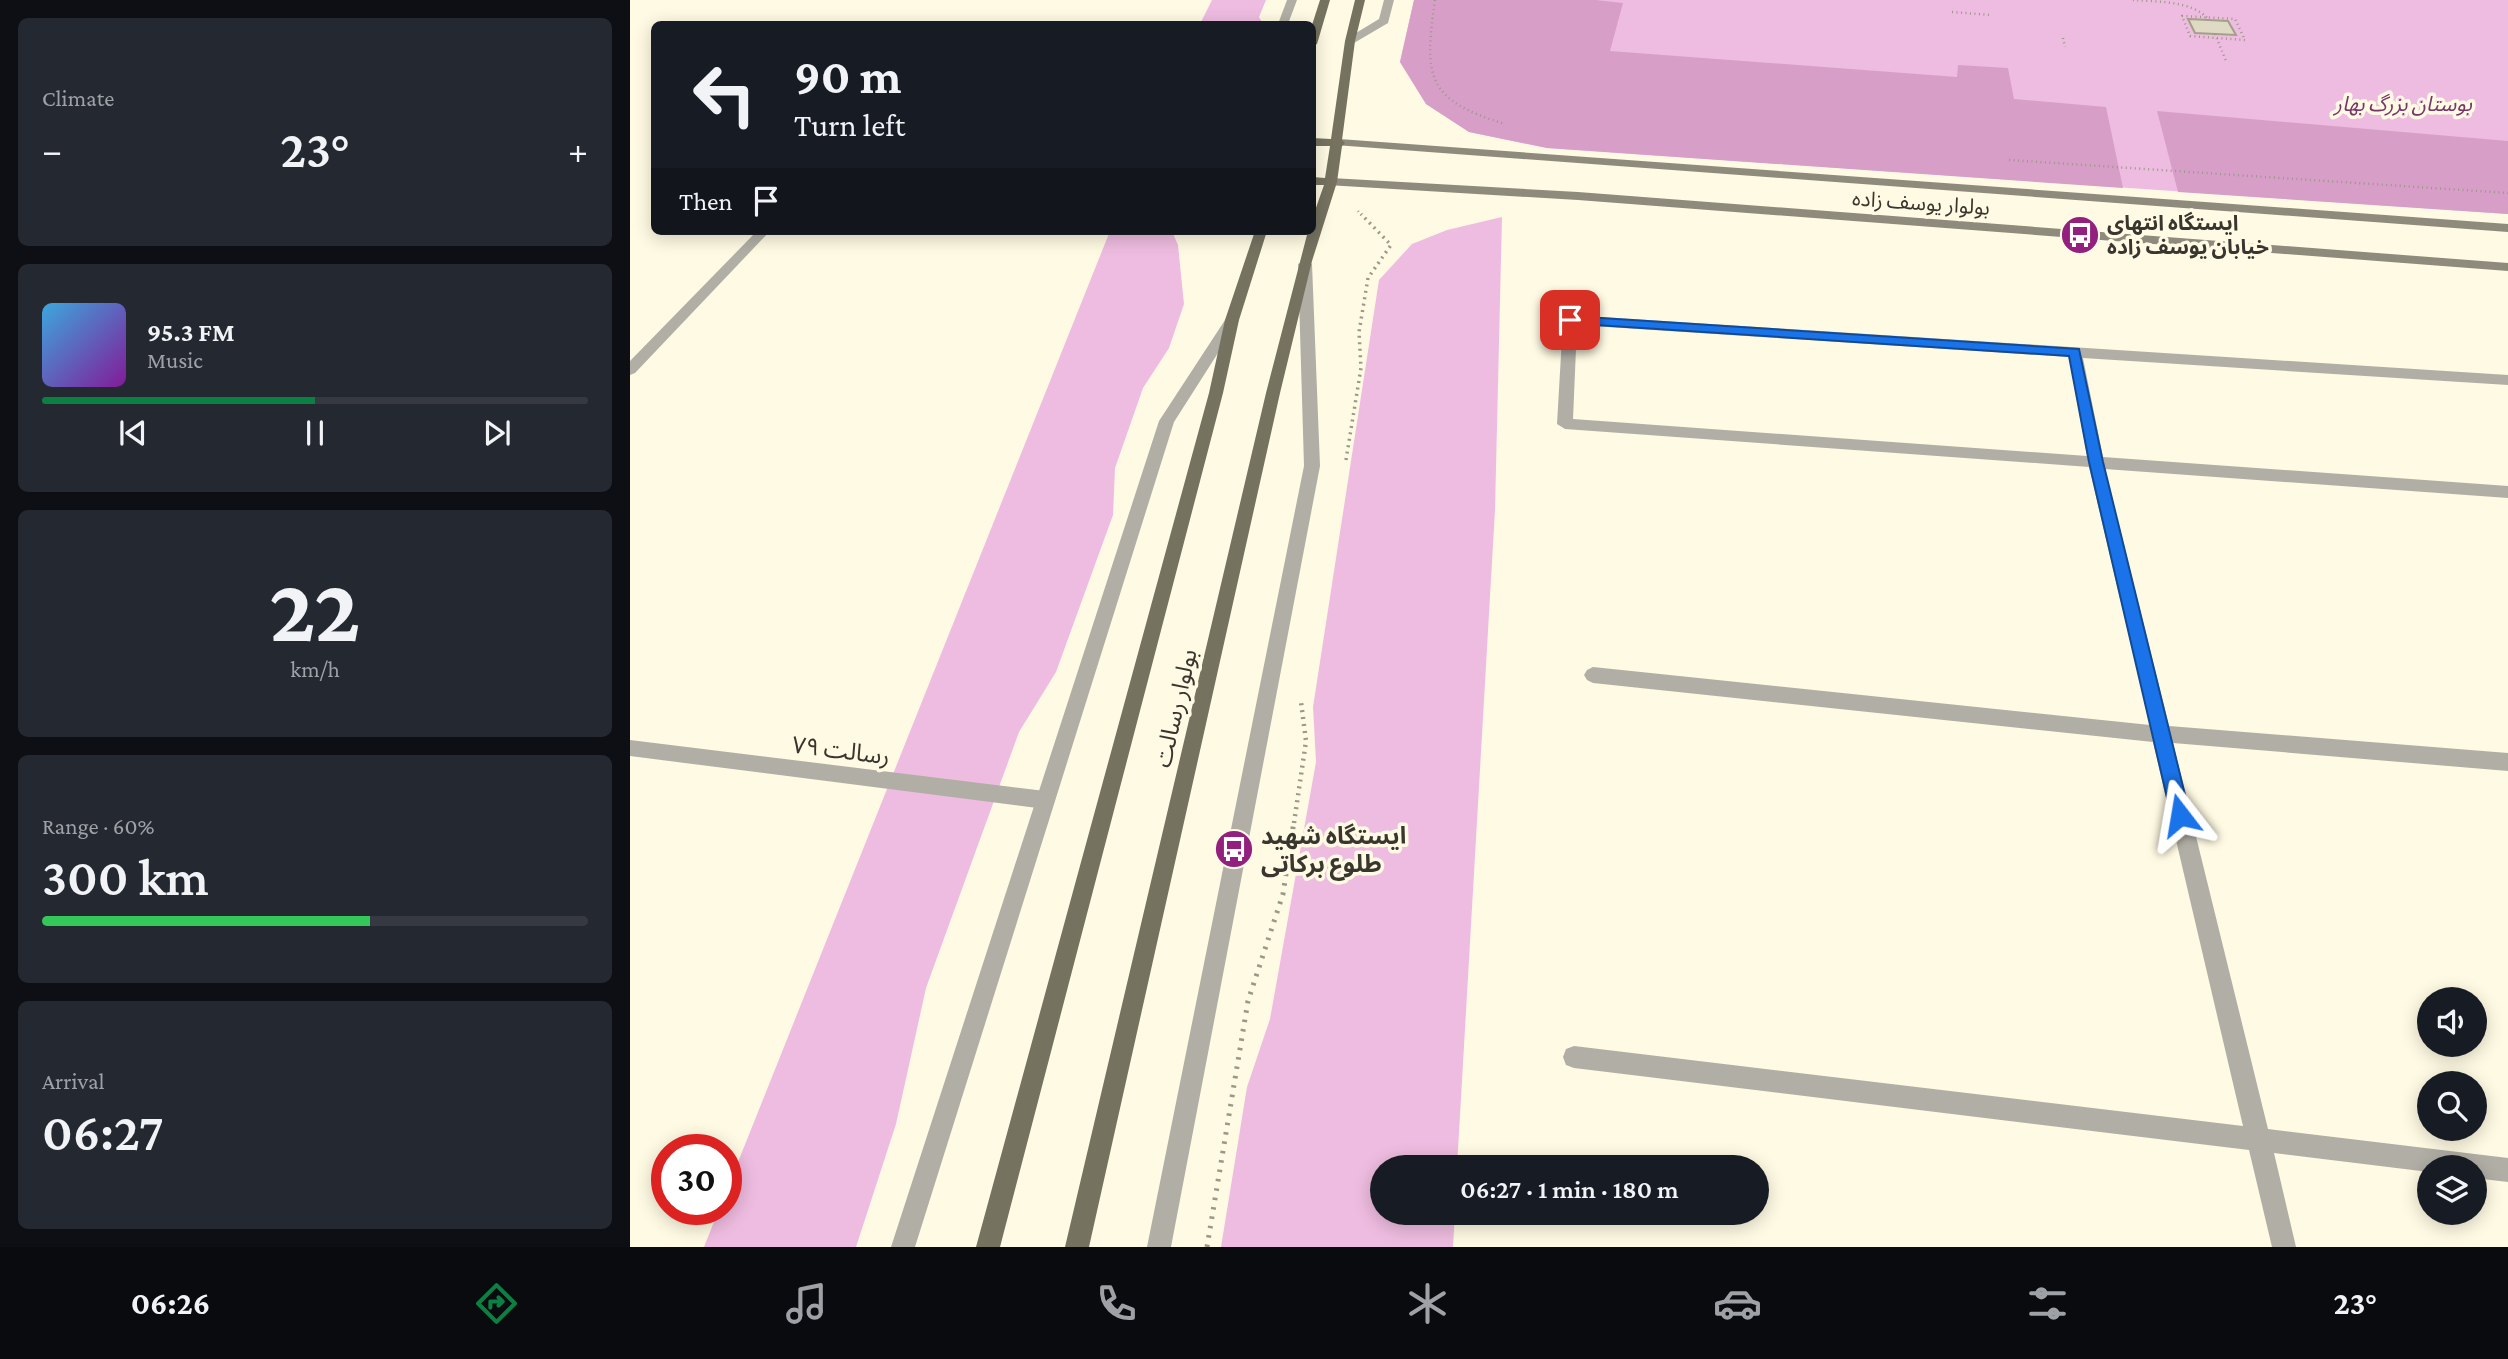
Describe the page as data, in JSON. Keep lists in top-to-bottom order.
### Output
{
  "streets": {
    "main road": ["بولوار یوسف زاده", "بولوار رسالت"],
    "street": ["رسالت ۷۹"]
  },
  "crossings": [
    ["بولوار یوسف زاده", "بولوار رسالت"]
  ],
  "parks": ["بوستان بزرگ بهار"],
  "places": {
    "bus stop": ["ایستگاه انتهای خیابان یوسف زاده", "ایستگاه شهید طلوع برکاتی"]
  },
  "page": {
    "tile": [
      "Climate",
      ["22", "km/h"],
      ["Range · 60%", "300 km"],
      ["Arrival", "06:27"]
    ],
    "turn": ["90 m", "Turn left"],
    "heat": ["−", "23°", "+"],
    "then": "Then",
    "song": ["95.3 FM", "Music"],
    "limit": "30",
    "trip": "06:27 · 1 min · 180 m",
    "tabs": ["06:26", "23°"]
  }
}
